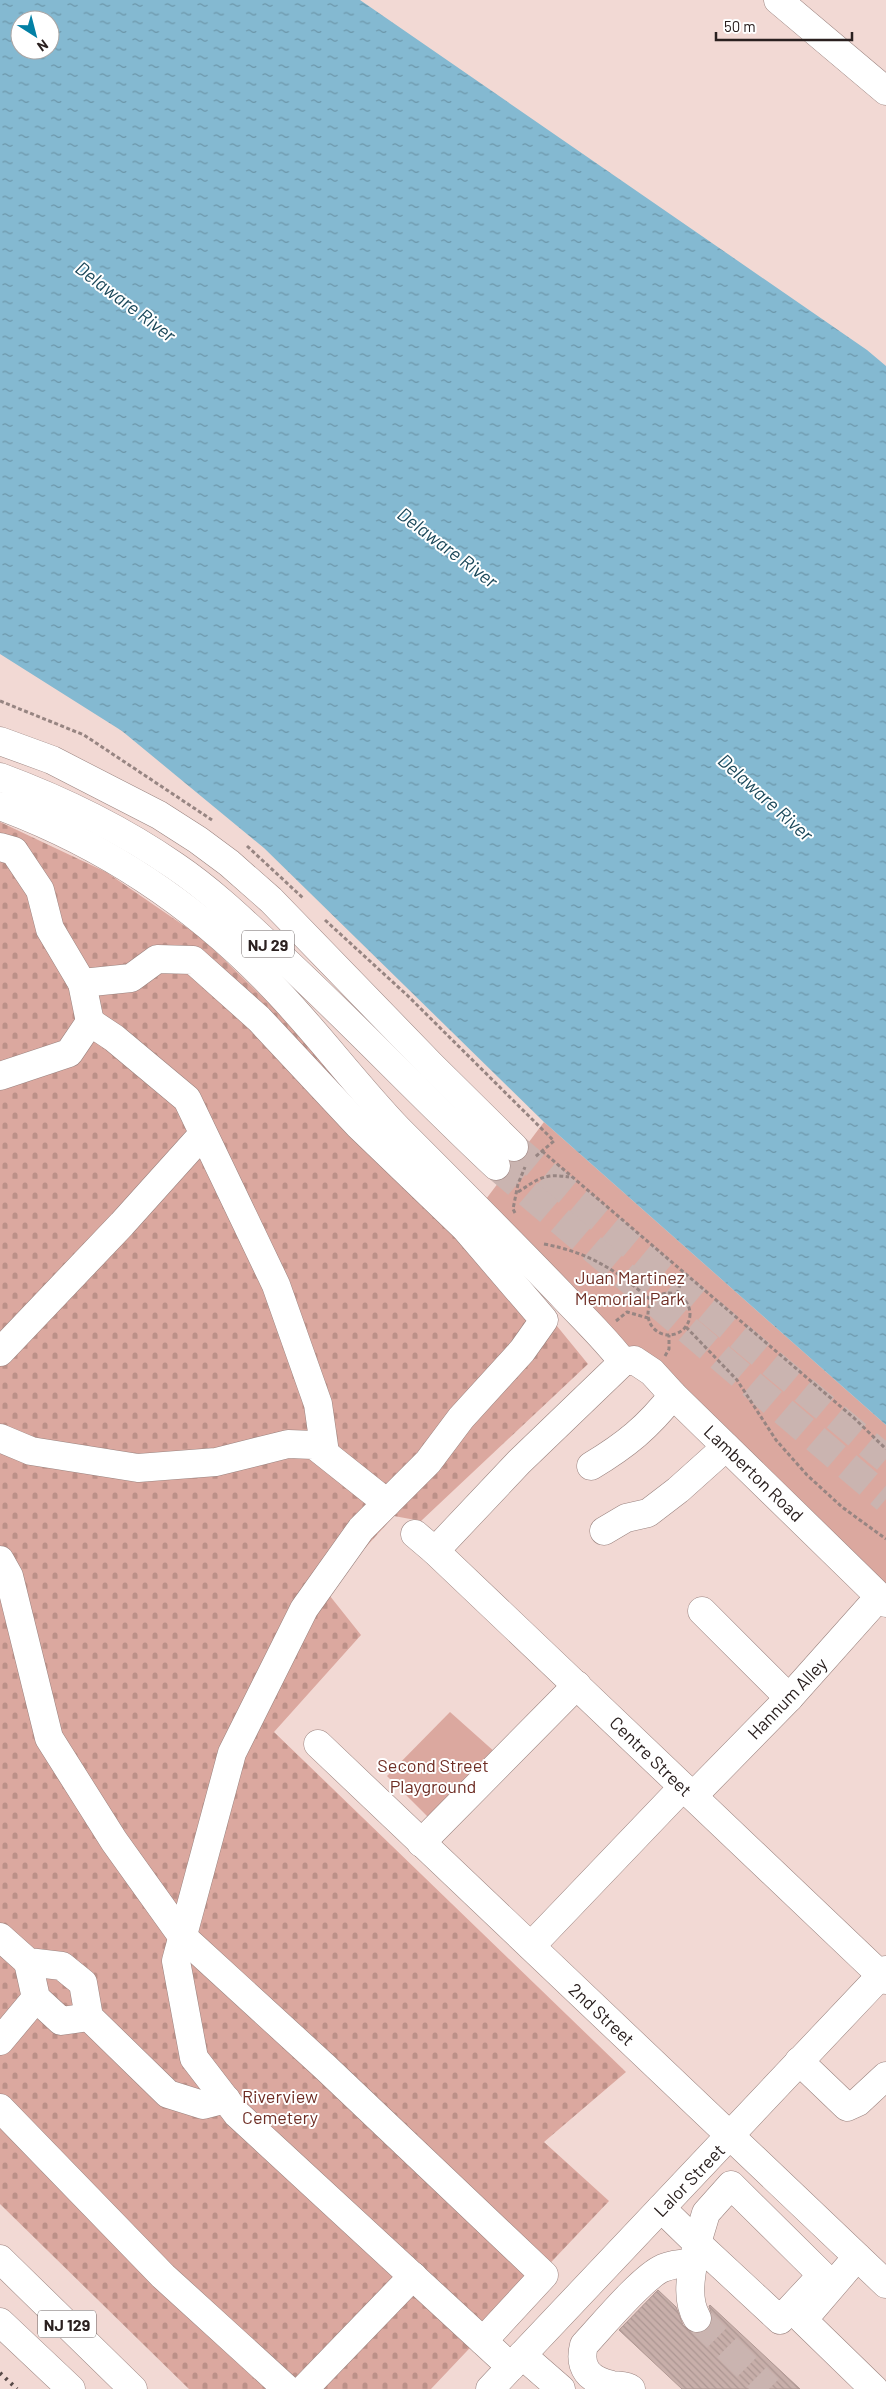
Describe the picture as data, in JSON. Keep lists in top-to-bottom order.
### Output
{
  "streets": {
    "main road": [
      "NJ 29",
      "Lamberton Road",
      "Hannum Alley",
      "Centre Street",
      "2nd Street",
      "Lalor Street",
      "NJ 129"
    ]
  },
  "crossings": [
    ["Lamberton Road", "Hannum Alley"],
    ["Lamberton Road", "Centre Street"],
    ["Hannum Alley", "Centre Street"],
    ["Hannum Alley", "2nd Street"],
    ["Centre Street", "Lalor Street"],
    ["2nd Street", "Lalor Street"]
  ],
  "water": ["Delaware River"],
  "parks": ["Juan Martinez Memorial Park", "Second Street Playground", "Riverview Cemetery"],
  "scale_bar": "50 m",
  "north": "bottom right"
}
